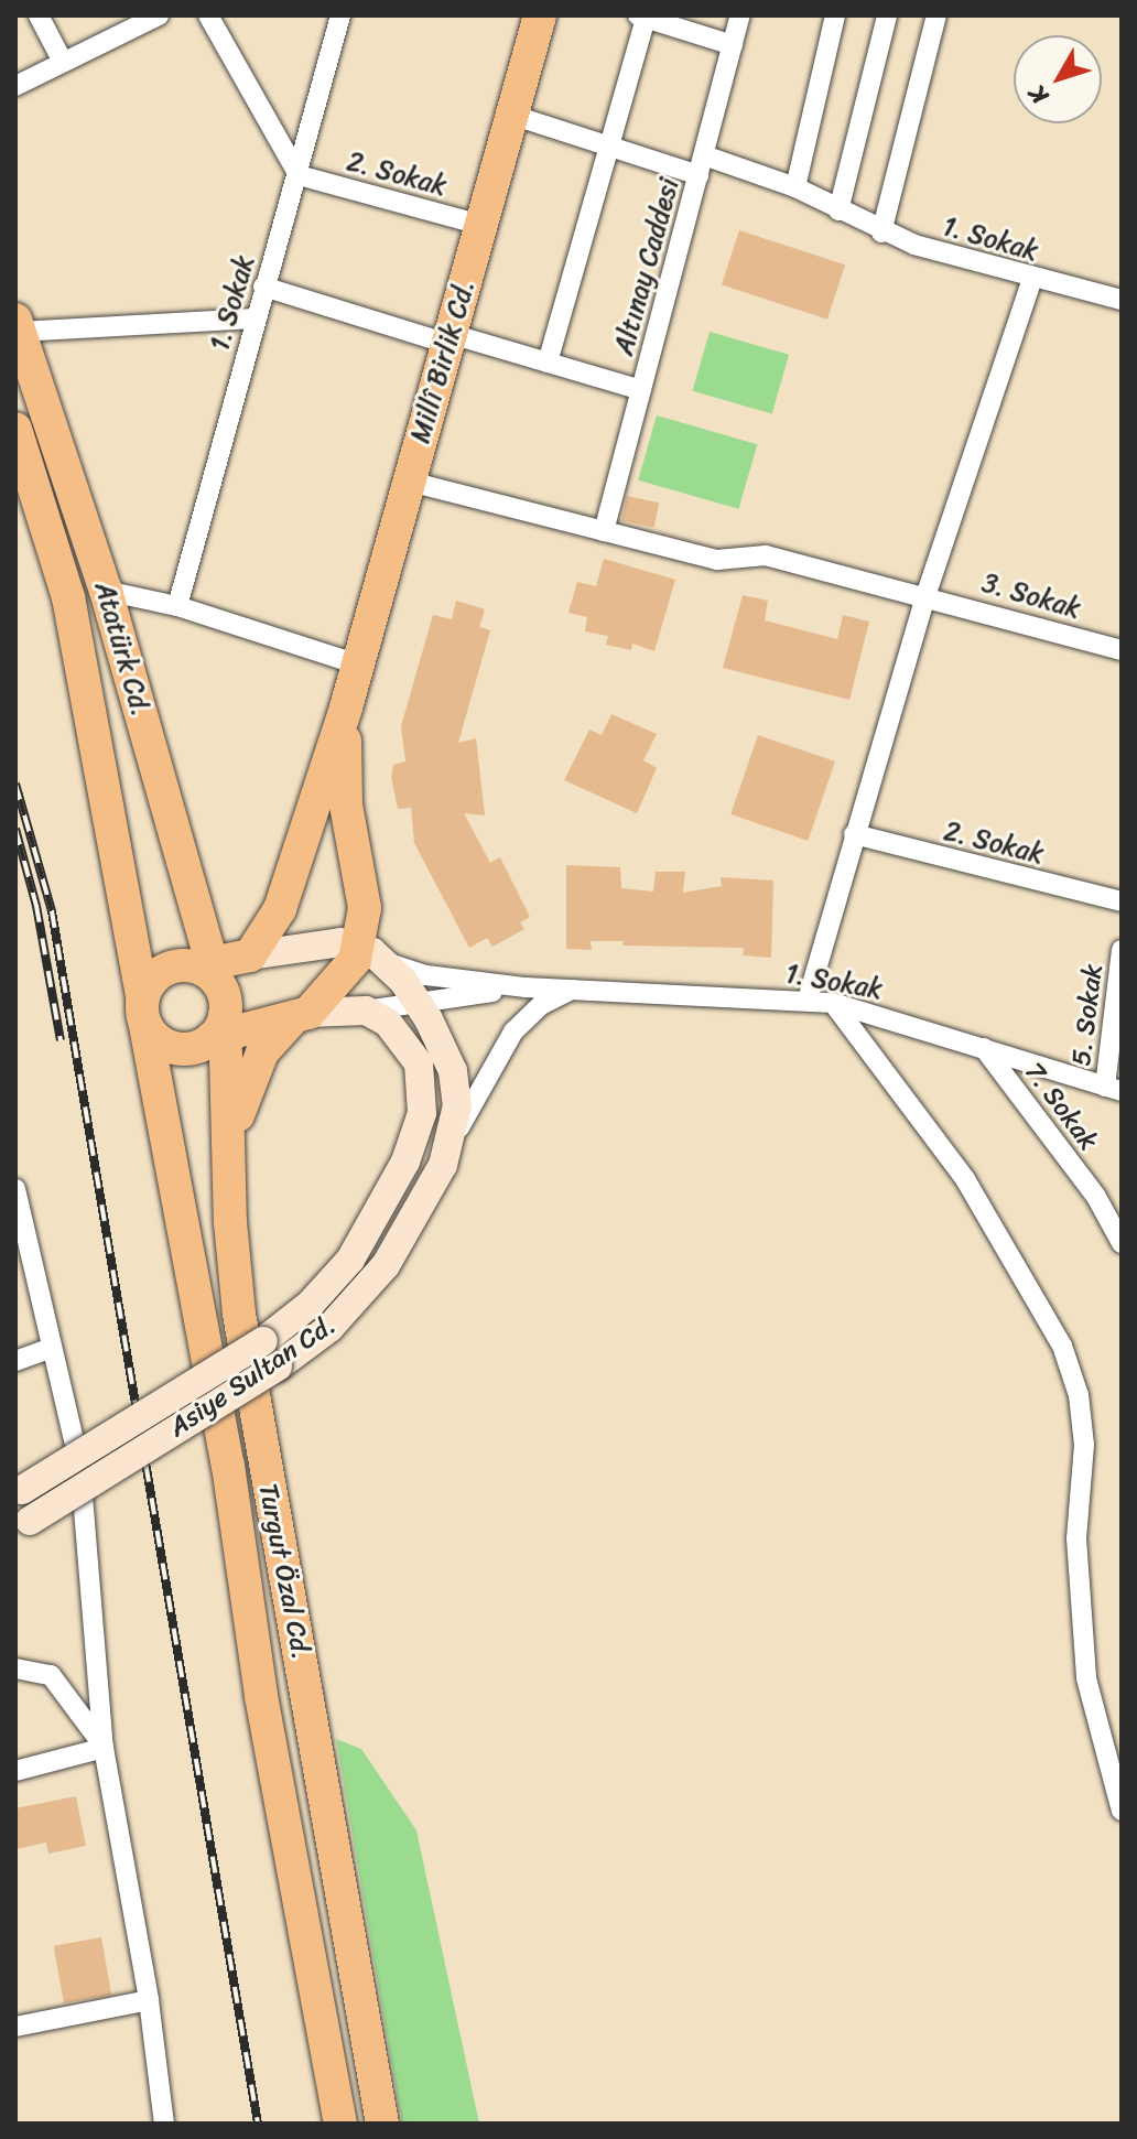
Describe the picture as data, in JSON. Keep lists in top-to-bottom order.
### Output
{
  "streets": {
    "main road": [
      "Millî Birlik Cd.",
      "Atatürk Cd.",
      "Asiye Sultan Cd.",
      "Turgut Özal Cd."
    ],
    "street": [
      "2. Sokak",
      "1. Sokak",
      "Altınay Caddesi",
      "3. Sokak",
      "5. Sokak",
      "7. Sokak"
    ]
  },
  "crossings": [
    ["2. Sokak", "1. Sokak"],
    ["2. Sokak", "Millî Birlik Cd."],
    ["1. Sokak", "Altınay Caddesi"],
    ["1. Sokak", "5. Sokak"],
    ["1. Sokak", "7. Sokak"],
    ["1. Sokak", "Asiye Sultan Cd."],
    ["Altınay Caddesi", "3. Sokak"],
    ["Millî Birlik Cd.", "3. Sokak"],
    ["Millî Birlik Cd.", "Asiye Sultan Cd."],
    ["Atatürk Cd.", "Turgut Özal Cd."]
  ],
  "north": "bottom left"
}
